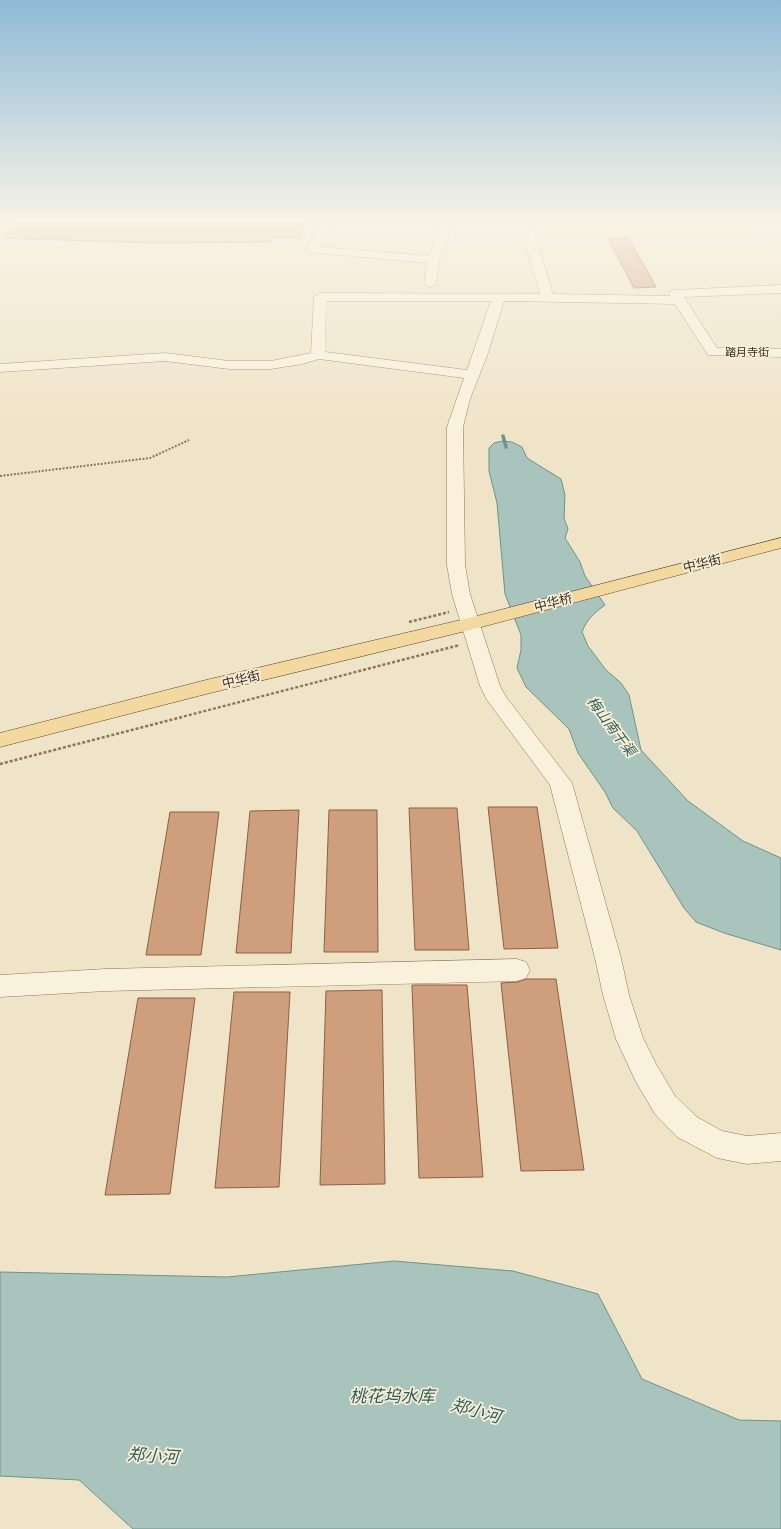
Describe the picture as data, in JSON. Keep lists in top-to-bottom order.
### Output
{
  "streets": {
    "main road": ["中华街", "中华桥"],
    "street": ["踏月寺街"]
  },
  "crossings": [
    ["中华街", "中华桥"]
  ],
  "water": ["梅山南干渠", "桃花坞水库", "郑小河"]
}
